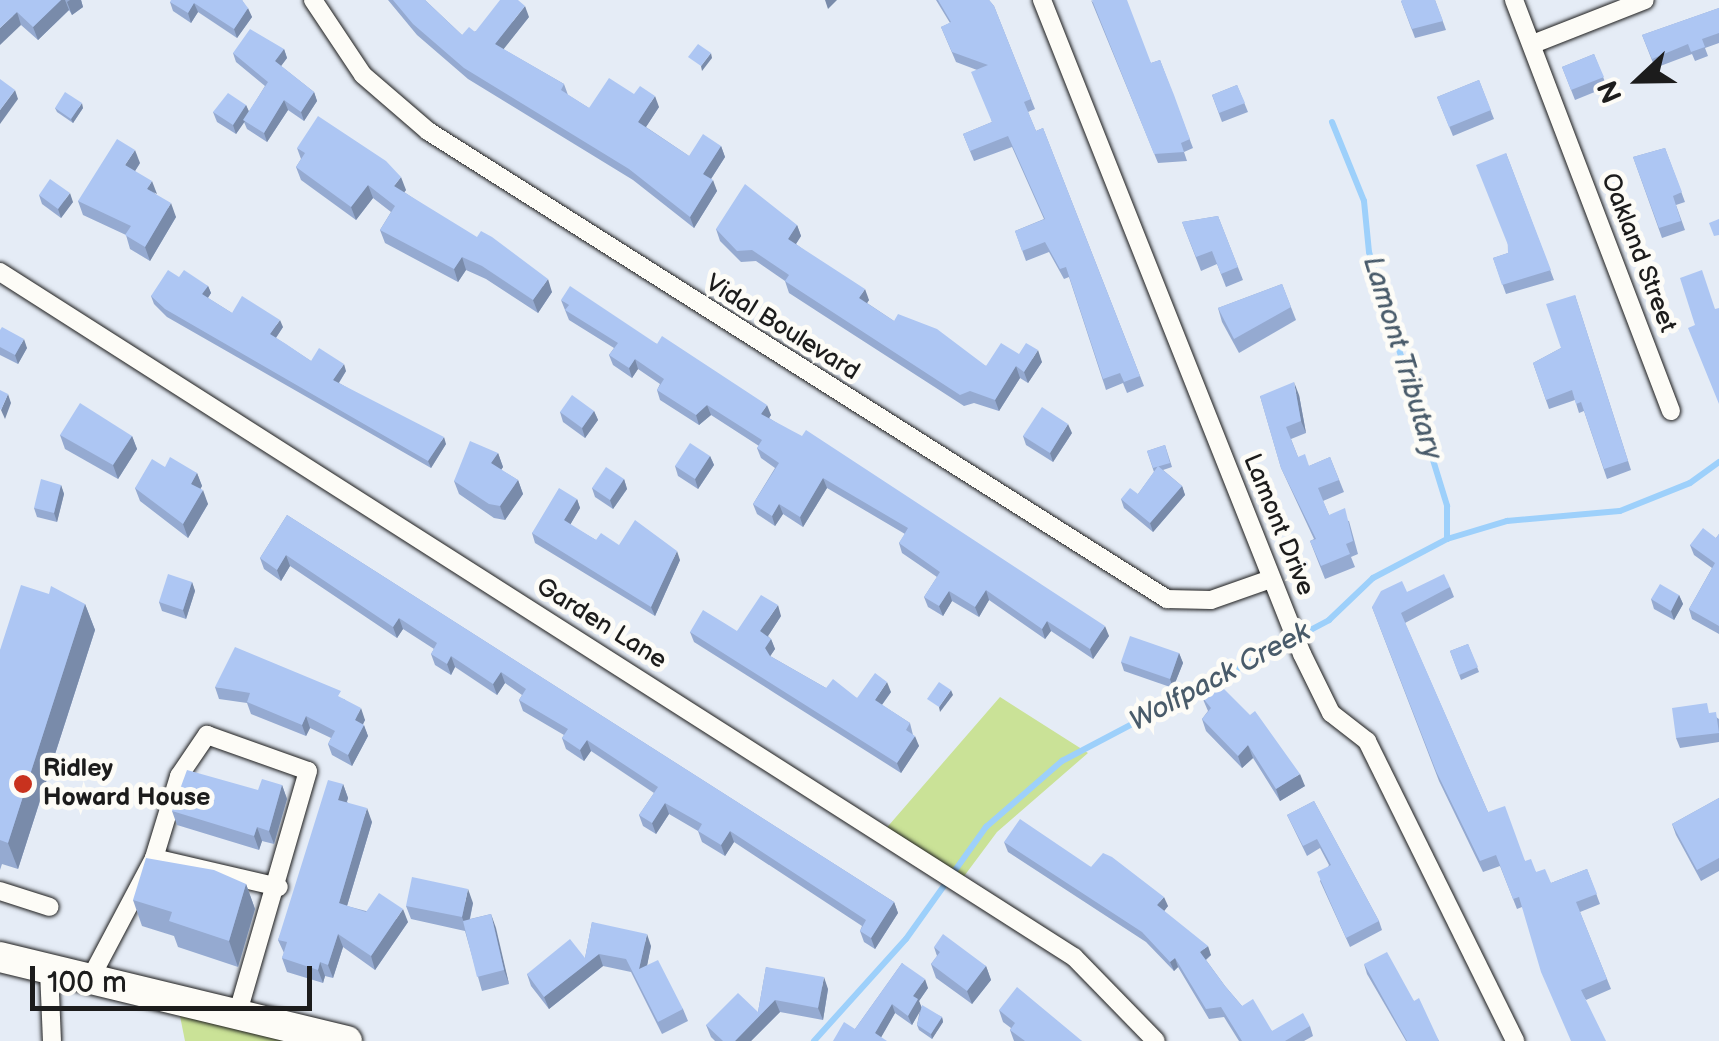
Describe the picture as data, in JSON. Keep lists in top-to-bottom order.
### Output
{
  "streets": {
    "street": [
      "Oakland Street",
      "Vidal Boulevard",
      "Lamont Drive",
      "Garden Lane"
    ]
  },
  "crossings": [
    ["Vidal Boulevard", "Lamont Drive"]
  ],
  "water": ["Lamont Tributary", "Wolfpack Creek"],
  "places": ["Ridley Howard House"],
  "scale_bar": "100 m",
  "north": "left"
}
